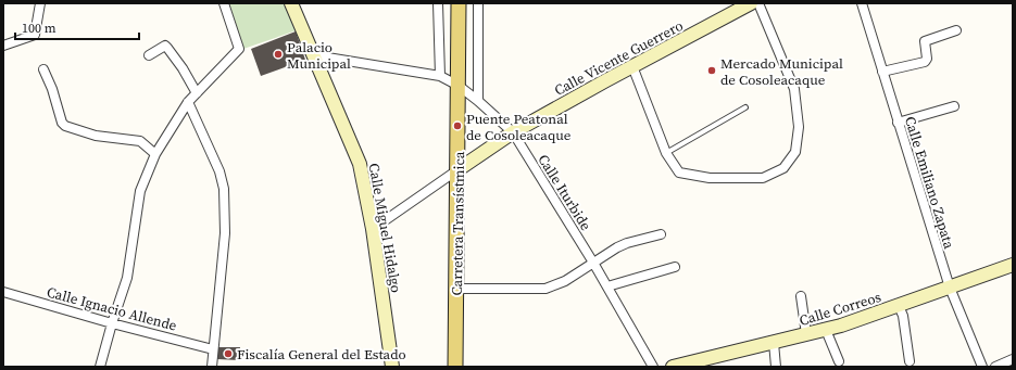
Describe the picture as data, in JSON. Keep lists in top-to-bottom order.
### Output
{
  "streets": {
    "main road": [
      "Calle Vicente Guerrero",
      "Carretera Transístmica",
      "Calle Miguel Hidalgo",
      "Calle Correos"
    ],
    "street": ["Calle Emiliano Zapata", "Calle Iturbide", "Calle Ignacio Allende"]
  },
  "crossings": [
    ["Calle Vicente Guerrero", "Calle Iturbide"],
    ["Calle Vicente Guerrero", "Carretera Transístmica"],
    ["Calle Vicente Guerrero", "Calle Miguel Hidalgo"],
    ["Calle Emiliano Zapata", "Calle Correos"],
    ["Calle Iturbide", "Carretera Transístmica"],
    ["Calle Iturbide", "Calle Miguel Hidalgo"]
  ],
  "places": [
    "Palacio Municipal",
    "Mercado Municipal de Cosoleacaque",
    "Puente Peatonal de Cosoleacaque",
    "Fiscalía General del Estado"
  ],
  "scale_bar": "100 m"
}
